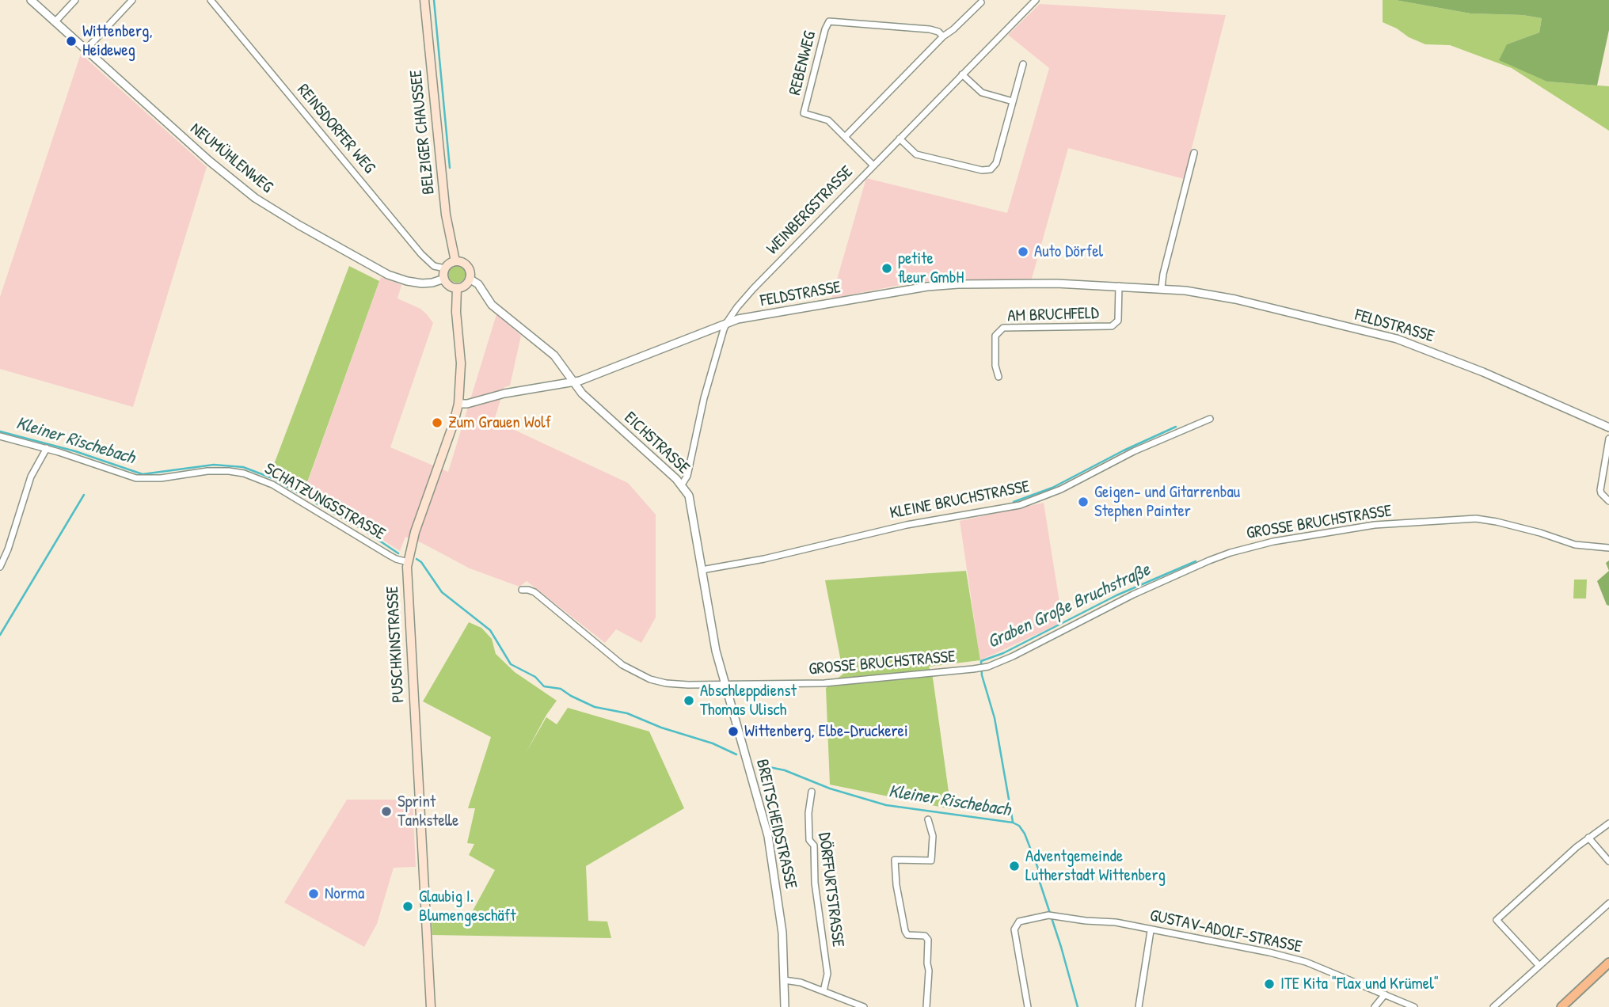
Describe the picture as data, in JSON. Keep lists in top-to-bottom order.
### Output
{
  "streets": {
    "main road": ["BELZIGER CHAUSSEE", "PUSCHKINSTRASSE"],
    "street": [
      "REBENWEG",
      "REINSDORFER WEG",
      "NEUMÜHLENWEG",
      "WEINBERGSTRASSE",
      "FELDSTRASSE",
      "AM BRUCHFELD",
      "EICHSTRASSE",
      "KLEINE BRUCHSTRASSE",
      "SCHATZUNGSSTRASSE",
      "GROSSE BRUCHSTRASSE",
      "BREITSCHEIDSTRASSE",
      "DÖRFFURTSTRASSE",
      "GUSTAV-ADOLF-STRASSE"
    ]
  },
  "crossings": [
    ["REBENWEG", "WEINBERGSTRASSE"],
    ["REINSDORFER WEG", "BELZIGER CHAUSSEE"],
    ["REINSDORFER WEG", "NEUMÜHLENWEG"],
    ["REINSDORFER WEG", "EICHSTRASSE"],
    ["REINSDORFER WEG", "PUSCHKINSTRASSE"],
    ["BELZIGER CHAUSSEE", "NEUMÜHLENWEG"],
    ["BELZIGER CHAUSSEE", "EICHSTRASSE"],
    ["BELZIGER CHAUSSEE", "PUSCHKINSTRASSE"],
    ["NEUMÜHLENWEG", "EICHSTRASSE"],
    ["NEUMÜHLENWEG", "PUSCHKINSTRASSE"],
    ["WEINBERGSTRASSE", "FELDSTRASSE"],
    ["WEINBERGSTRASSE", "EICHSTRASSE"],
    ["FELDSTRASSE", "AM BRUCHFELD"],
    ["FELDSTRASSE", "EICHSTRASSE"],
    ["FELDSTRASSE", "PUSCHKINSTRASSE"],
    ["EICHSTRASSE", "KLEINE BRUCHSTRASSE"],
    ["EICHSTRASSE", "GROSSE BRUCHSTRASSE"],
    ["EICHSTRASSE", "PUSCHKINSTRASSE"],
    ["EICHSTRASSE", "BREITSCHEIDSTRASSE"],
    ["SCHATZUNGSSTRASSE", "PUSCHKINSTRASSE"],
    ["GROSSE BRUCHSTRASSE", "BREITSCHEIDSTRASSE"]
  ],
  "water": ["Kleiner Rischebach", "Graben Große Bruchstraße"],
  "places": [
    "Wittenberg, Heideweg",
    "Auto Dörfel",
    "petite fleur GmbH",
    "Zum Grauen Wolf",
    "Geigen- und Gitarrenbau Stephen Painter",
    "Abschleppdienst Thomas Ulisch",
    "Wittenberg, Elbe-Druckerei",
    "Sprint Tankstelle",
    "Adventgemeinde Lutherstadt Wittenberg",
    "Norma",
    "Glaubig I. Blumengeschäft",
    "ITE Kita \"Flax und Krümel\""
  ]
}
